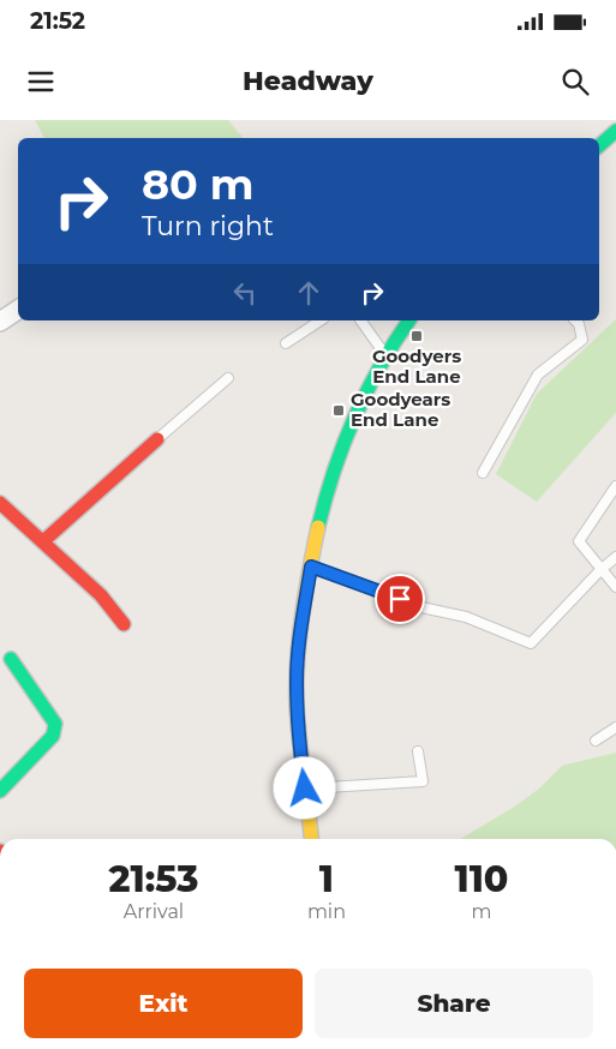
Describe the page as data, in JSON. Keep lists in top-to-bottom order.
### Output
{
  "places": {
    "transit": ["Goodyers End Lane", "Goodyears End Lane"]
  },
  "page": {
    "status": "21:52",
    "header": "Headway",
    "turn": ["80 m", "Turn right"],
    "eta": [
      "21:53",
      "Arrival",
      "1",
      "min",
      "110",
      "m"
    ],
    "buttons": ["Exit", "Share"]
  }
}
